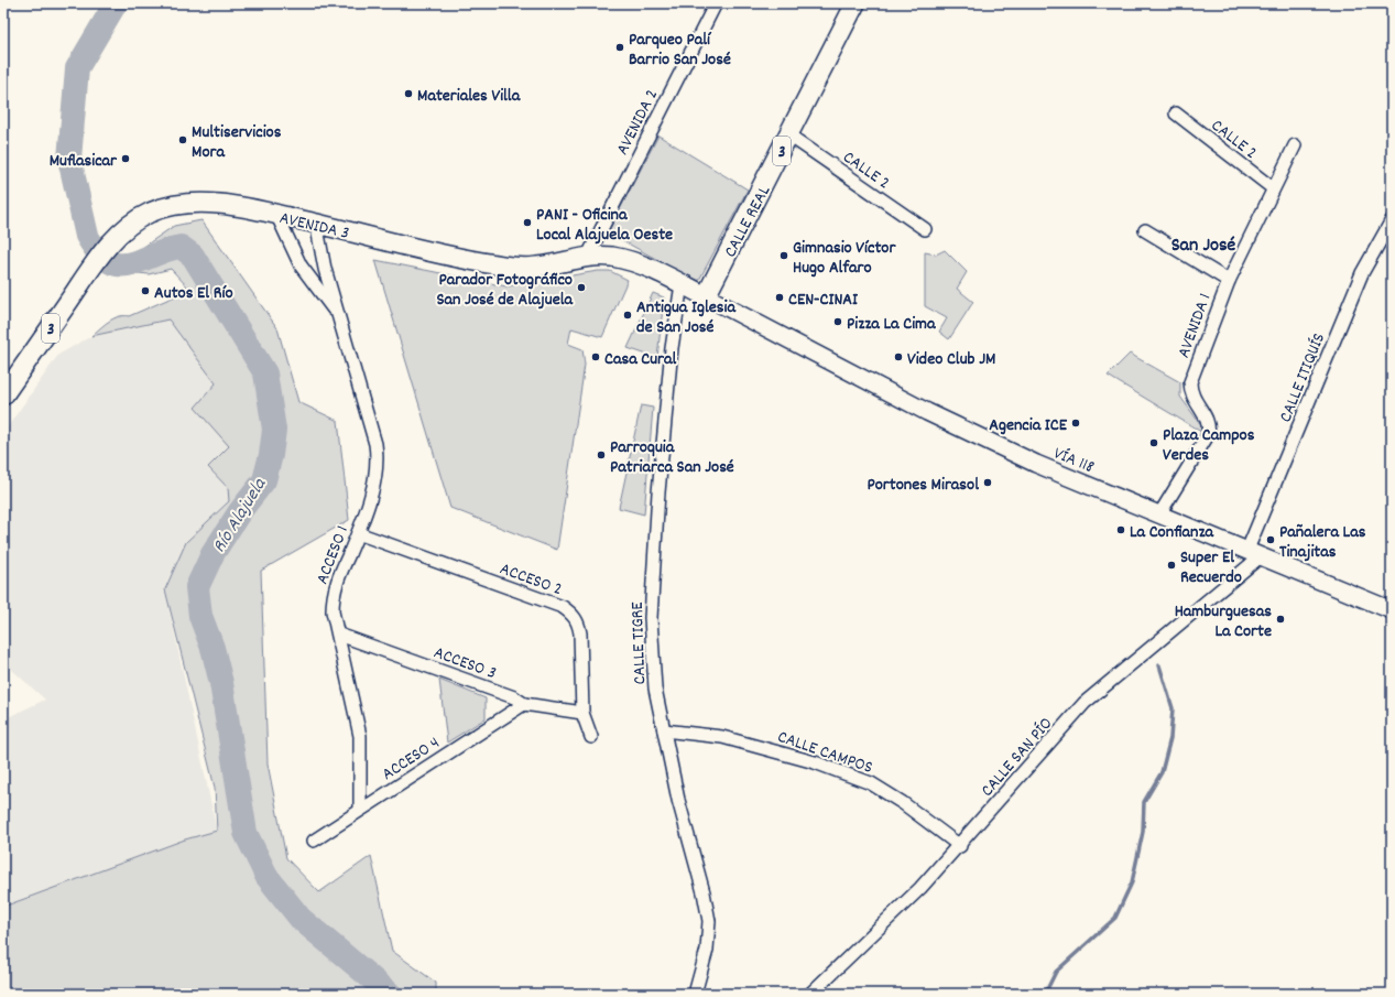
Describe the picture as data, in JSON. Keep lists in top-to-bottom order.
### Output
{
  "streets": {
    "main road": [
      "3",
      "CALLE REAL",
      "AVENIDA 3",
      "VÍA 118"
    ],
    "street": [
      "AVENIDA 2",
      "CALLE 2",
      "AVENIDA 1",
      "CALLE ITIQUÍS",
      "ACCESO 1",
      "ACCESO 2",
      "CALLE TIGRE",
      "ACCESO 3",
      "CALLE CAMPOS",
      "CALLE SAN PÍO",
      "ACCESO 4"
    ]
  },
  "crossings": [
    ["AVENIDA 2", "AVENIDA 3"],
    ["CALLE 2", "CALLE REAL"],
    ["CALLE 2", "AVENIDA 1"],
    ["CALLE REAL", "AVENIDA 3"],
    ["CALLE REAL", "VÍA 118"],
    ["AVENIDA 3", "VÍA 118"],
    ["AVENIDA 3", "ACCESO 1"],
    ["AVENIDA 3", "CALLE TIGRE"],
    ["AVENIDA 1", "VÍA 118"],
    ["CALLE ITIQUÍS", "VÍA 118"],
    ["CALLE ITIQUÍS", "CALLE SAN PÍO"],
    ["VÍA 118", "CALLE SAN PÍO"],
    ["ACCESO 1", "ACCESO 2"],
    ["ACCESO 1", "ACCESO 3"],
    ["ACCESO 1", "ACCESO 4"],
    ["ACCESO 2", "ACCESO 3"],
    ["CALLE TIGRE", "CALLE CAMPOS"],
    ["ACCESO 3", "ACCESO 4"],
    ["CALLE CAMPOS", "CALLE SAN PÍO"]
  ],
  "districts": ["San José"],
  "water": ["Río Alajuela"],
  "places": [
    "Parqueo Palí Barrio San José",
    "Materiales Villa",
    "Multiservicios Mora",
    "Muflasicar",
    "PANI - Oficina Local Alajuela Oeste",
    "Gimnasio Víctor Hugo Alfaro",
    "Parador Fotográfico San José de Alajuela",
    "Autos El Río",
    "CEN-CINAI",
    "Antigua Iglesia de San José",
    "Pizza La Cima",
    "Casa Cural",
    "Video Club JM",
    "Agencia ICE",
    "Plaza Campos Verdes",
    "Parroquia Patriarca San José",
    "Portones Mirasol",
    "La Confianza",
    "Pañalera Las Tinajitas",
    "Super El Recuerdo",
    "Hamburguesas La Corte"
  ]
}
